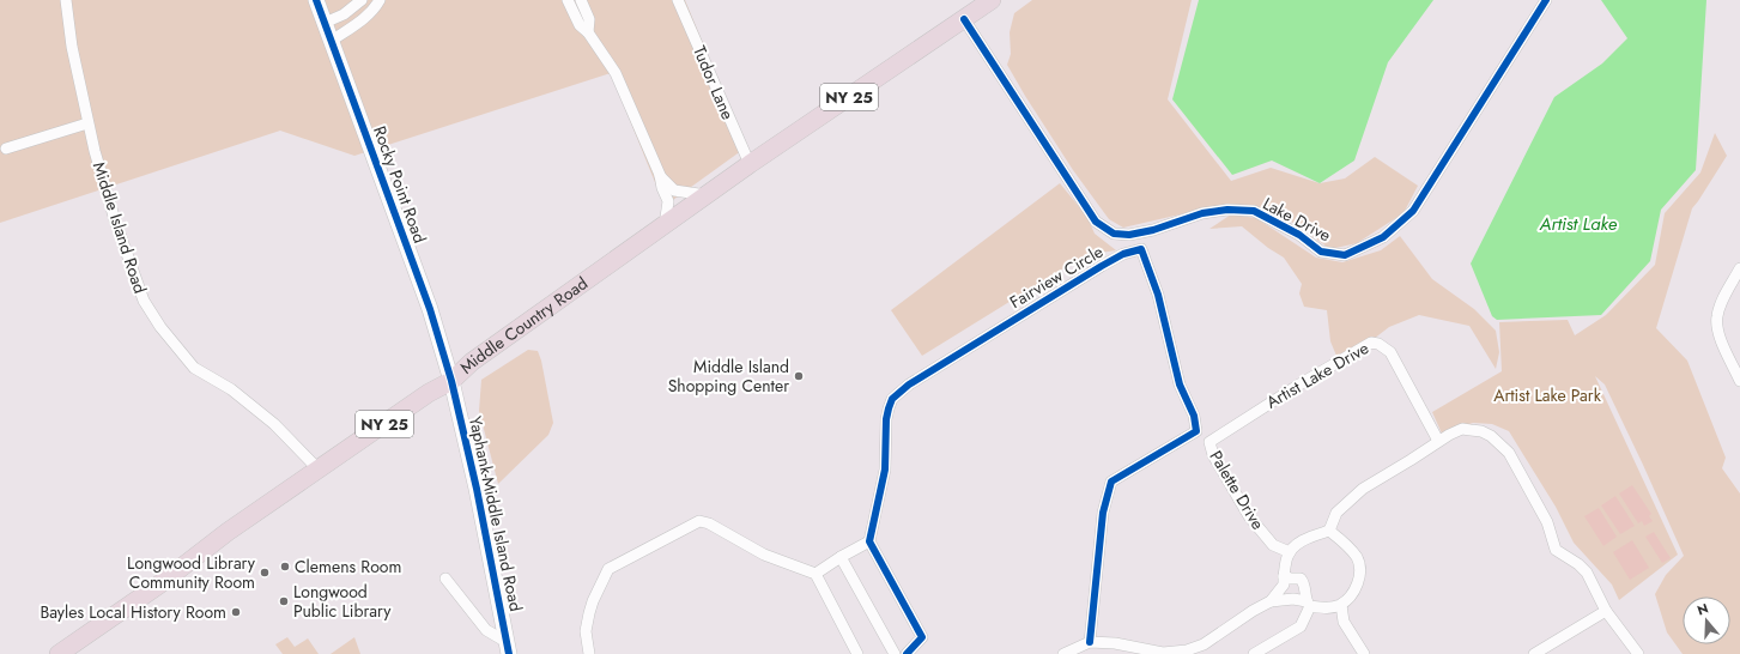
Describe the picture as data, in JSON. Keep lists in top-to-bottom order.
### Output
{
  "streets": {
    "main road": [
      "NY 25",
      "Rocky Point Road",
      "Middle Country Road",
      "Yaphank-Middle Island Road"
    ],
    "street": [
      "Tudor Lane",
      "Lake Drive",
      "Middle Island Road",
      "Fairview Circle",
      "Artist Lake Drive",
      "Palette Drive"
    ]
  },
  "crossings": [
    ["Tudor Lane", "Middle Country Road"],
    ["Rocky Point Road", "Middle Country Road"],
    ["Rocky Point Road", "Yaphank-Middle Island Road"],
    ["Lake Drive", "Middle Country Road"],
    ["Middle Island Road", "Middle Country Road"],
    ["Middle Country Road", "Yaphank-Middle Island Road"],
    ["Artist Lake Drive", "Palette Drive"]
  ],
  "water": ["Artist Lake"],
  "parks": ["Artist Lake Park"],
  "places": [
    "Middle Island Shopping Center",
    "Clemens Room",
    "Longwood Library Community Room",
    "Longwood Public Library",
    "Bayles Local History Room"
  ],
  "north": "top"
}
